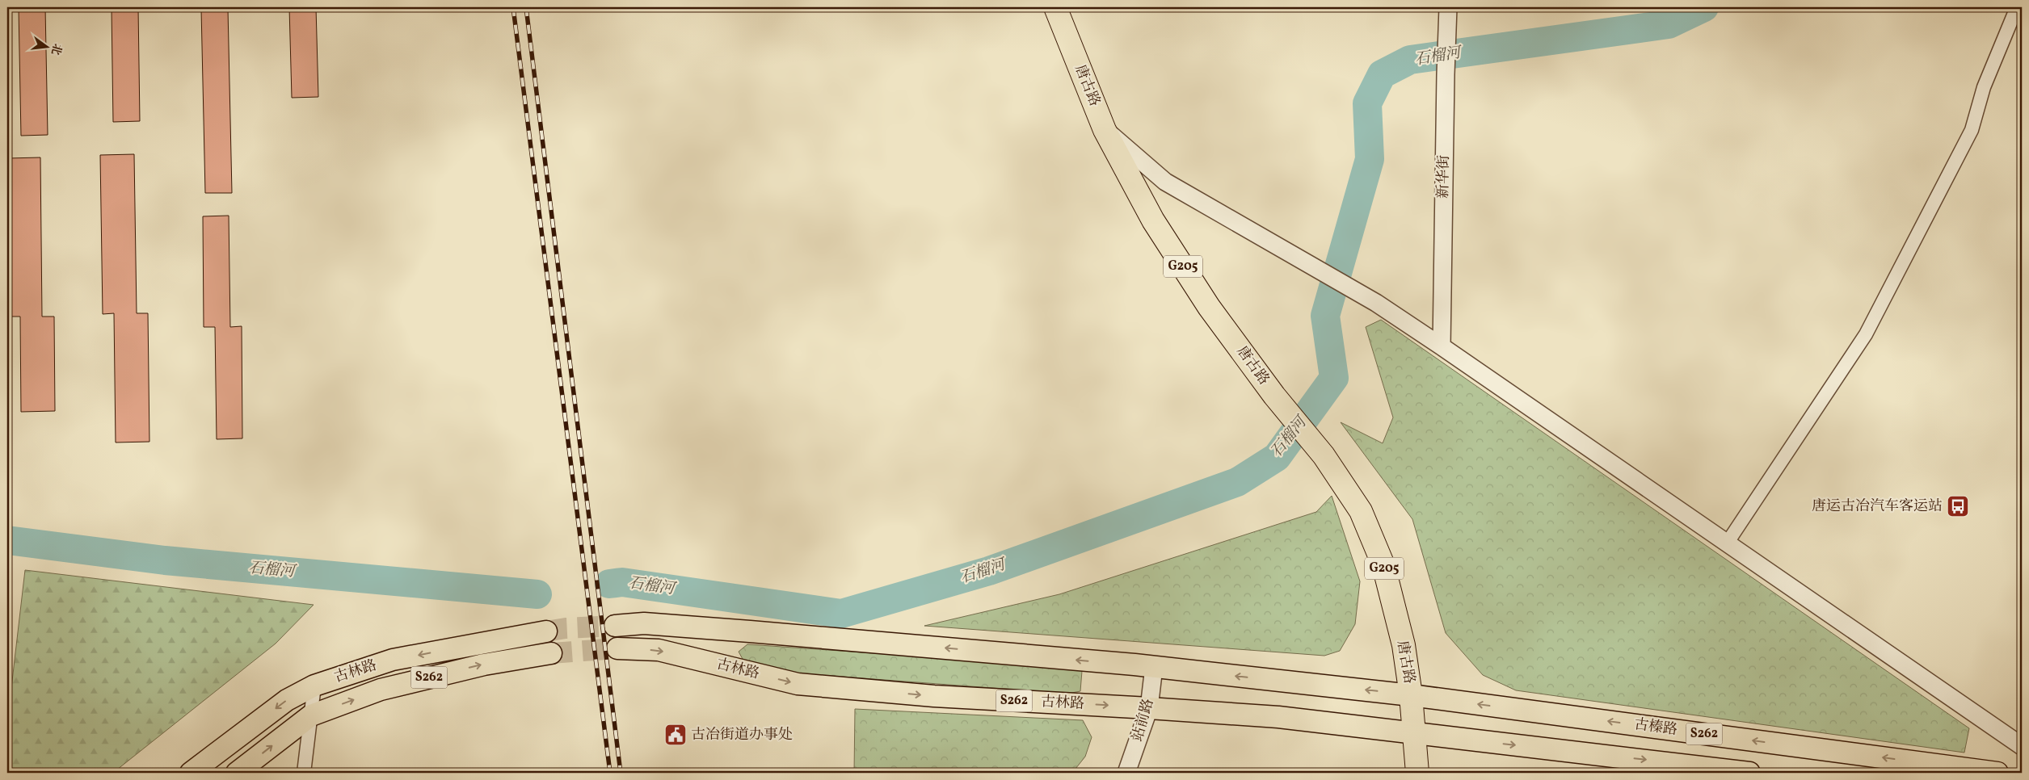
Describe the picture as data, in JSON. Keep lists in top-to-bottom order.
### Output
{
  "streets": {
    "highway": ["唐古路", "G205"],
    "main road": ["古林路", "S262", "古榛路"],
    "street": ["新华街", "站前路"]
  },
  "crossings": [
    ["唐古路", "G205"],
    ["唐古路", "古林路"],
    ["唐古路", "S262"],
    ["唐古路", "古榛路"],
    ["G205", "古林路"],
    ["G205", "S262"],
    ["古林路", "S262"],
    ["古林路", "站前路"],
    ["S262", "站前路"],
    ["S262", "古榛路"]
  ],
  "water": ["石榴河"],
  "places": {
    "bus stop": ["唐运古冶汽车客运站"],
    "public building": ["古冶街道办事处"]
  },
  "north": "right"
}
